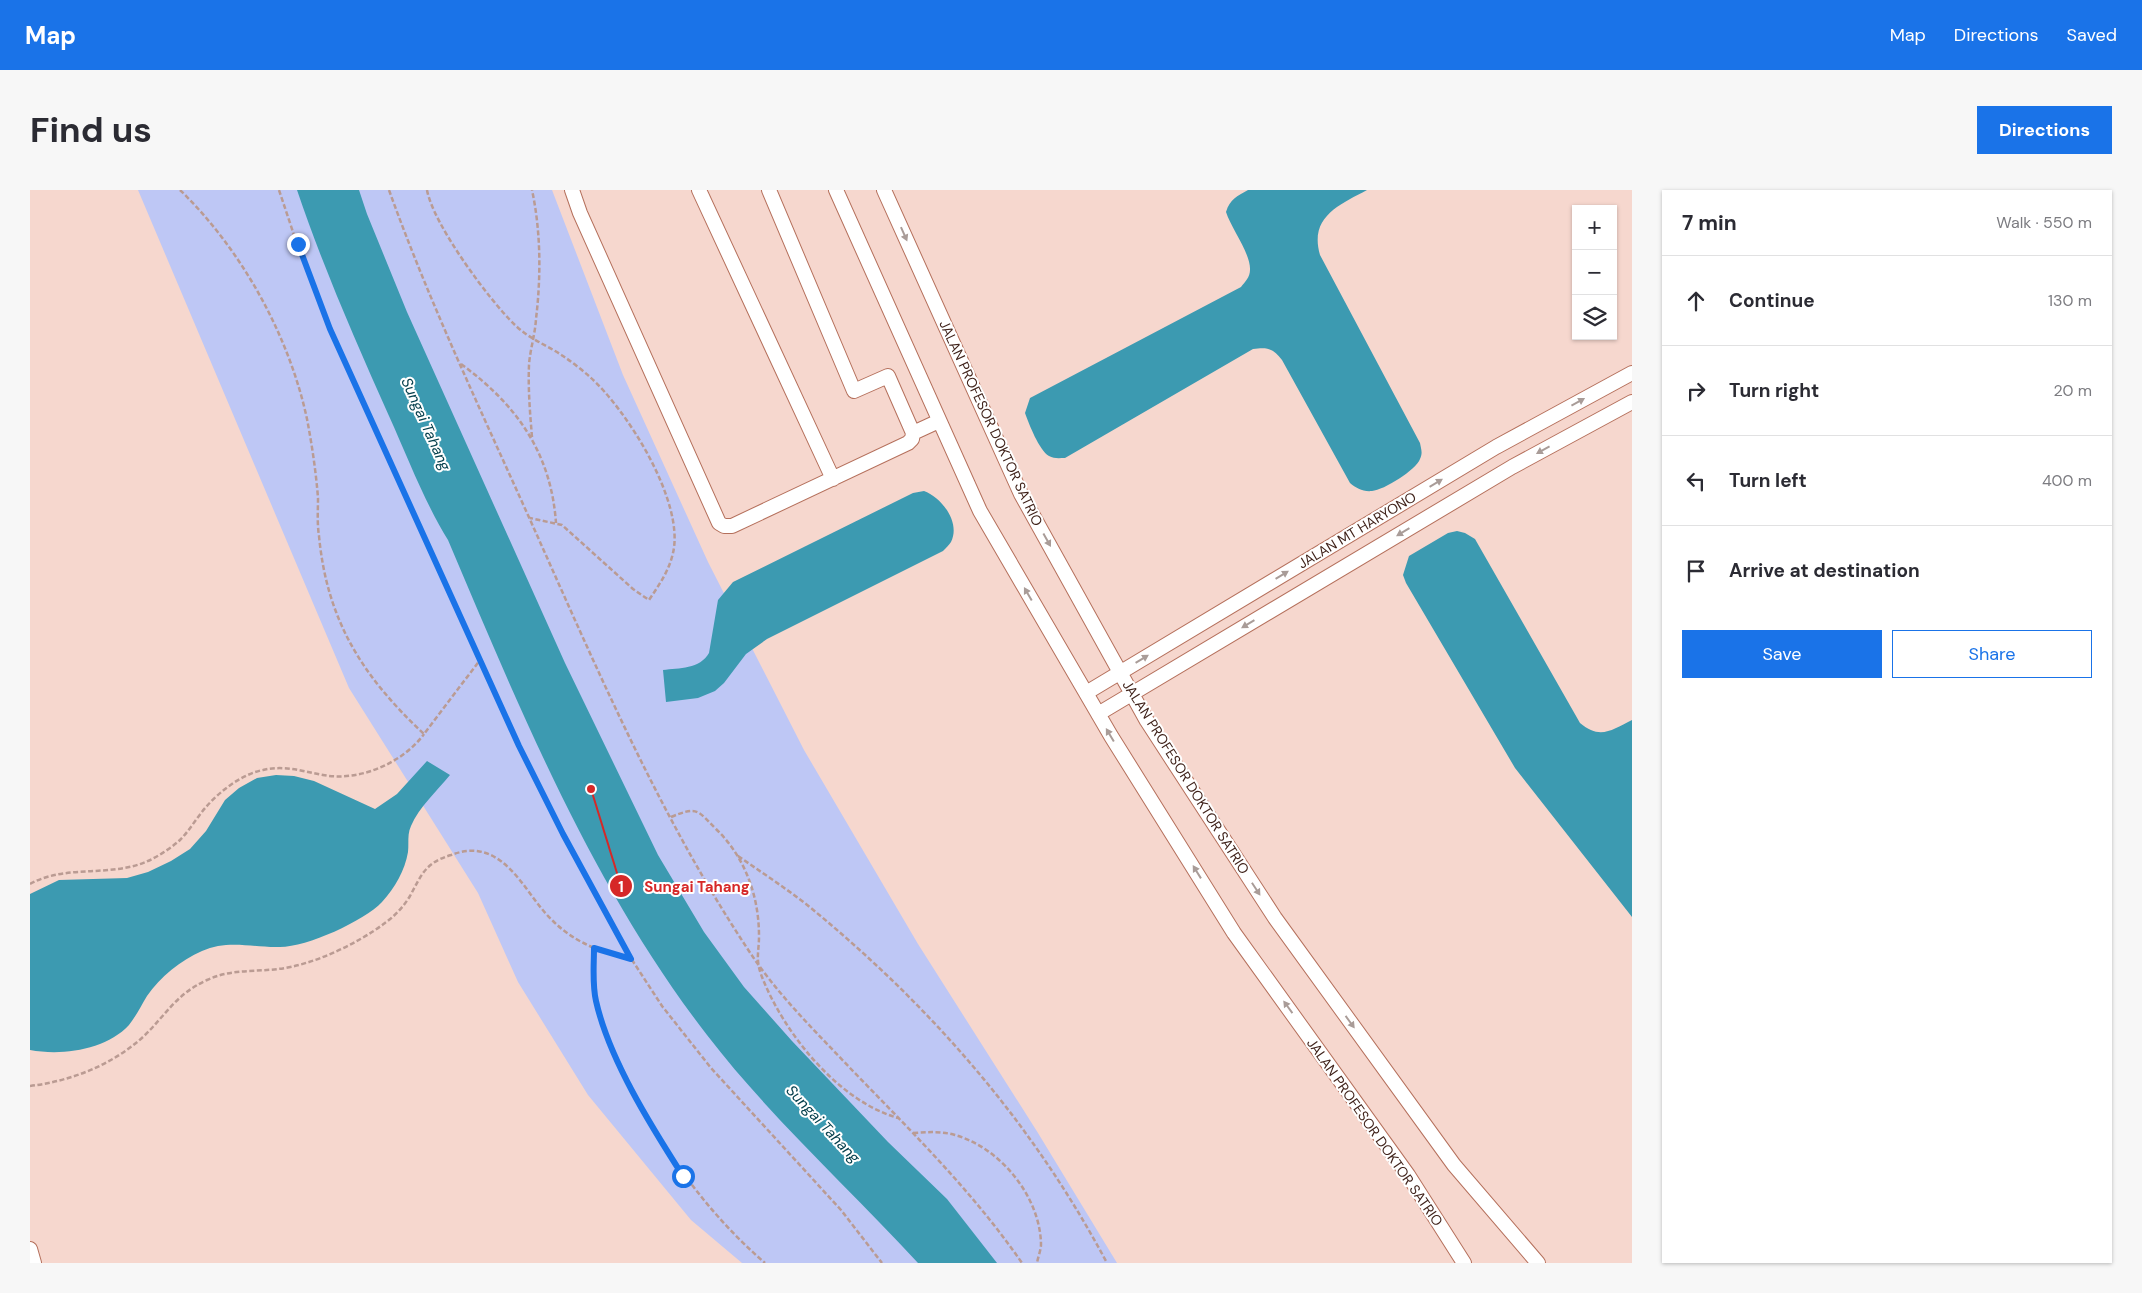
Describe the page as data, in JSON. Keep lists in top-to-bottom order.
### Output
{
  "streets": {
    "street": ["JALAN PROFESOR DOKTOR SATRIO", "JALAN MT HARYONO"]
  },
  "crossings": [
    ["JALAN PROFESOR DOKTOR SATRIO", "JALAN MT HARYONO"]
  ],
  "water": ["Sungai Tahang"],
  "places": ["Sungai Tahang"],
  "page": {
    "header": "Map",
    "nav": ["Map", "Directions", "Saved"],
    "buttons": [
      "Directions",
      ["Save", "Share"]
    ],
    "title": "Find us",
    "heading": ["7 min", "Walk · 550 m"],
    "map_buttons": ["+", "−"],
    "list": [
      ["Continue", "130 m"],
      ["Turn right", "20 m"],
      ["Turn left", "400 m"],
      "Arrive at destination"
    ]
  }
}
